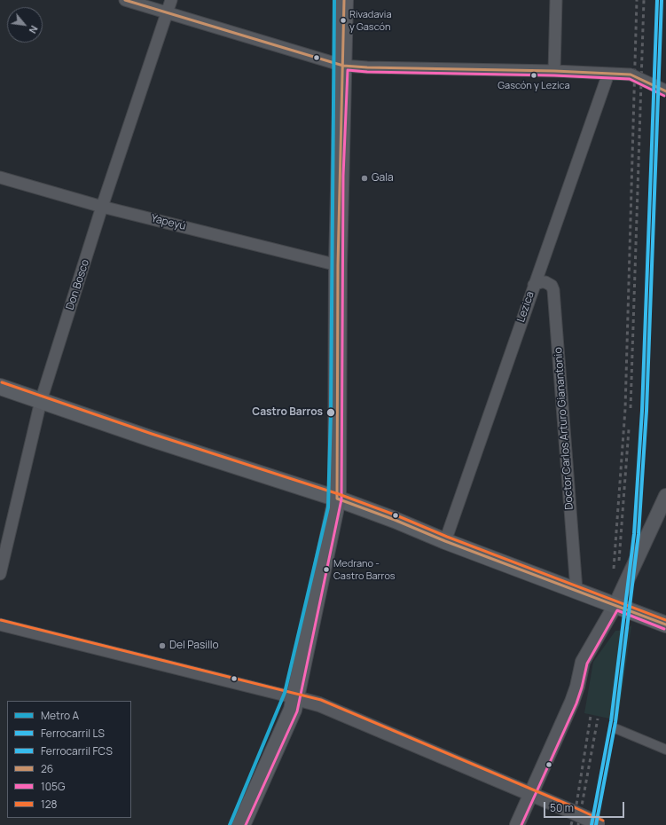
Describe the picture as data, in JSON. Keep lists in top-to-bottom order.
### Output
{
  "streets": {
    "street": [
      "Yapeyú",
      "Don Bosco",
      "Lezica",
      "Doctor Carlos Arturo Gianantonio"
    ]
  },
  "crossings": [
    ["Yapeyú", "Don Bosco"],
    ["Lezica", "Doctor Carlos Arturo Gianantonio"]
  ],
  "places": [
    "Rivadavia y Gascón",
    "Gascón y Lezica",
    "Gala",
    "Castro Barros",
    "Medrano - Castro Barros",
    "Del Pasillo"
  ],
  "lines": [
    "metro line A",
    "rail line LS",
    "rail line FCS",
    "transit line 26",
    "transit line 105G",
    "transit line 128"
  ],
  "legend": [
    "Metro A",
    "Ferrocarril LS",
    "Ferrocarril FCS",
    "26",
    "105G",
    "128"
  ],
  "scale_bar": "50 m",
  "north": "bottom right"
}
